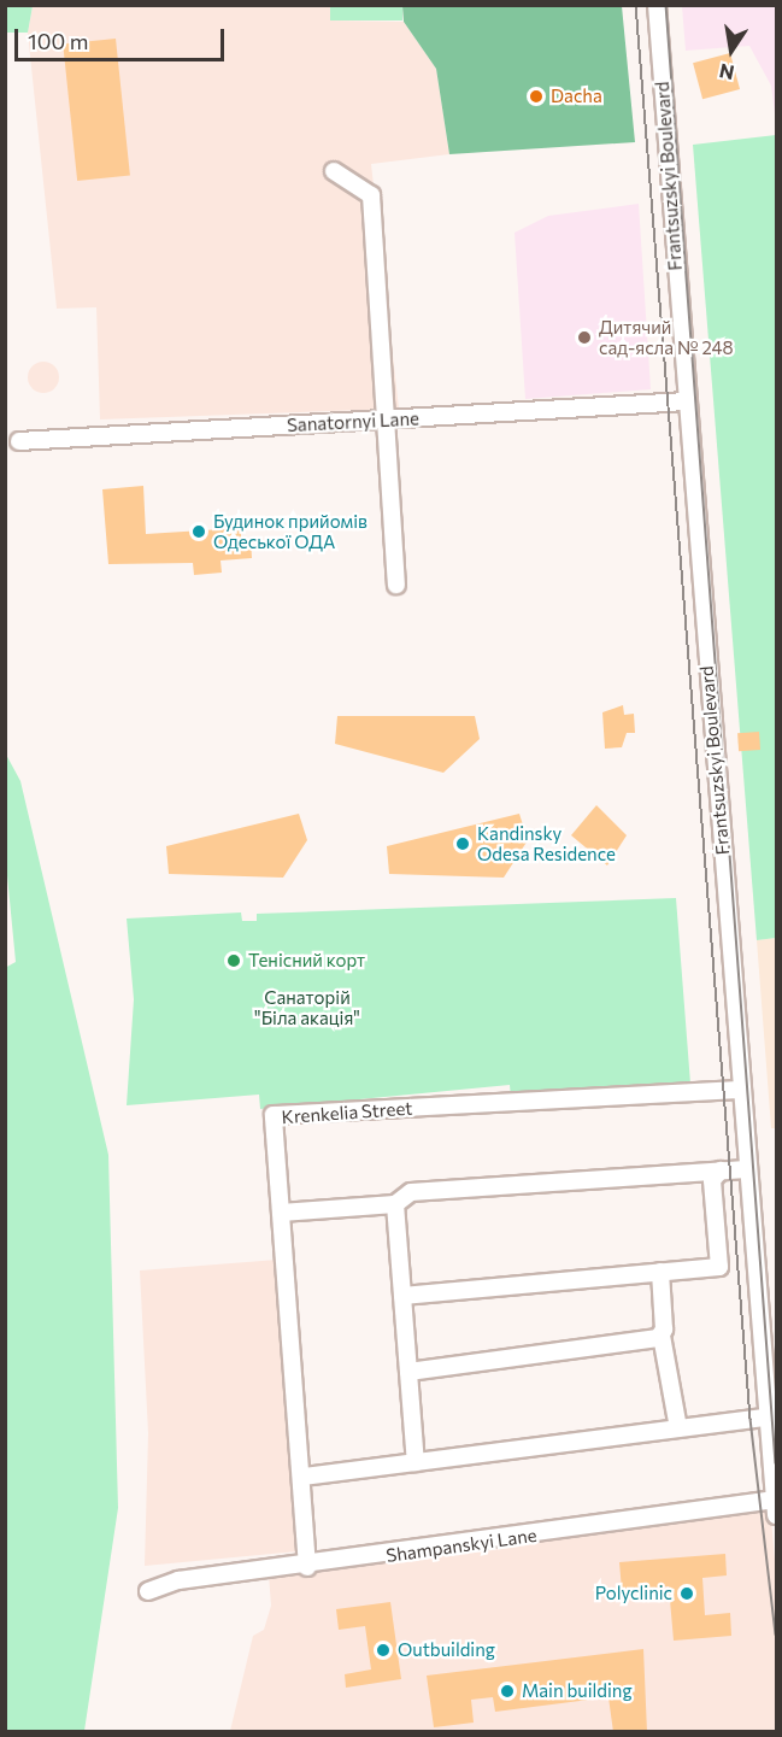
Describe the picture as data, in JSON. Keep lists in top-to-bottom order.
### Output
{
  "streets": {
    "street": [
      "Frantsuzskyi Boulevard",
      "Sanatornyi Lane",
      "Krenkelia Street",
      "Shampanskyi Lane"
    ]
  },
  "crossings": [
    ["Frantsuzskyi Boulevard", "Sanatornyi Lane"],
    ["Frantsuzskyi Boulevard", "Krenkelia Street"],
    ["Frantsuzskyi Boulevard", "Shampanskyi Lane"],
    ["Krenkelia Street", "Shampanskyi Lane"]
  ],
  "parks": ["Санаторій \"Біла акація\""],
  "places": [
    "Dacha",
    "Дитячий сад-ясла № 248",
    "Будинок прийомів Одеської ОДА",
    "Kandinsky Odesa Residence",
    "Тенісний корт",
    "Polyclinic",
    "Outbuilding",
    "Main building"
  ],
  "scale_bar": "100 m",
  "north": "bottom"
}
